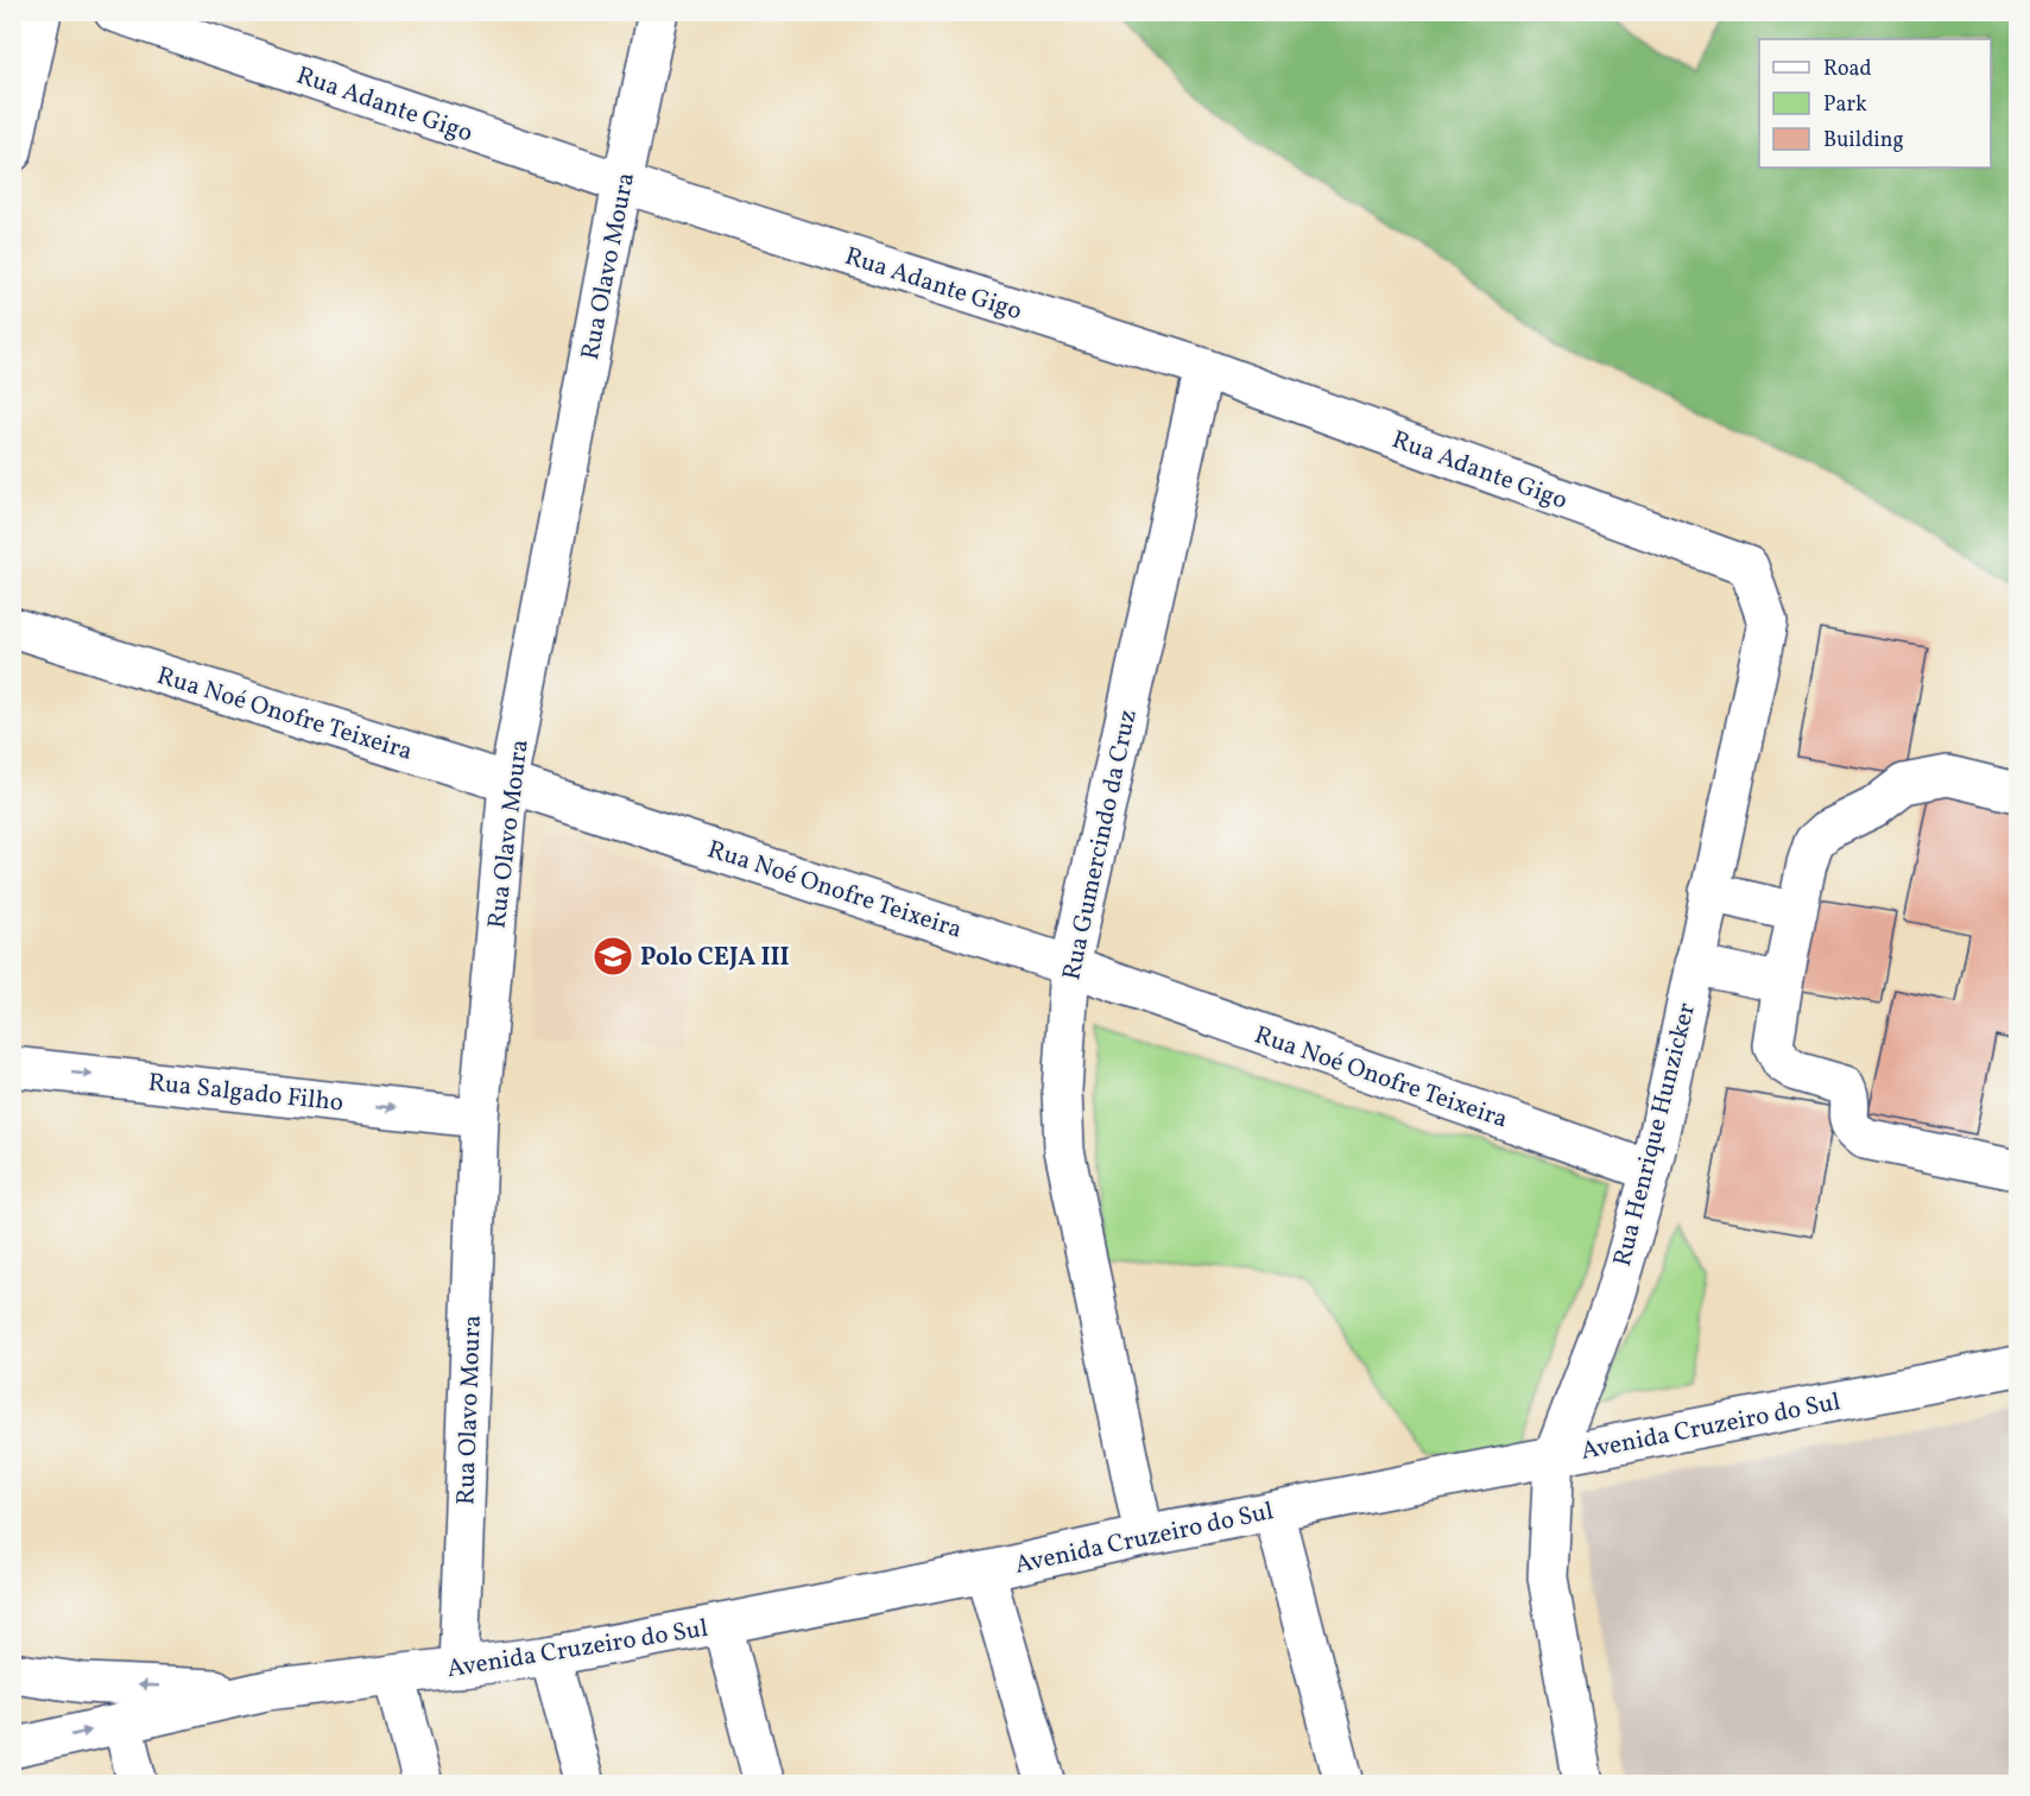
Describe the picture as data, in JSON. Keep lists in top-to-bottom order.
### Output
{
  "streets": {
    "street": [
      "Rua Adante Gigo",
      "Rua Olavo Moura",
      "Rua Noé Onofre Teixeira",
      "Rua Gumercindo da Cruz",
      "Rua Salgado Filho",
      "Rua Henrique Hunzicker",
      "Avenida Cruzeiro do Sul"
    ]
  },
  "crossings": [
    ["Rua Adante Gigo", "Rua Olavo Moura"],
    ["Rua Adante Gigo", "Rua Gumercindo da Cruz"],
    ["Rua Adante Gigo", "Rua Henrique Hunzicker"],
    ["Rua Olavo Moura", "Rua Noé Onofre Teixeira"],
    ["Rua Olavo Moura", "Rua Salgado Filho"],
    ["Rua Olavo Moura", "Avenida Cruzeiro do Sul"],
    ["Rua Noé Onofre Teixeira", "Rua Gumercindo da Cruz"],
    ["Rua Noé Onofre Teixeira", "Rua Henrique Hunzicker"],
    ["Rua Gumercindo da Cruz", "Avenida Cruzeiro do Sul"],
    ["Rua Henrique Hunzicker", "Avenida Cruzeiro do Sul"]
  ],
  "one_way": ["Rua Salgado Filho"],
  "places": {
    "school or university": ["Polo CEJA III"]
  },
  "legend": ["Road", "Park", "Building"]
}
